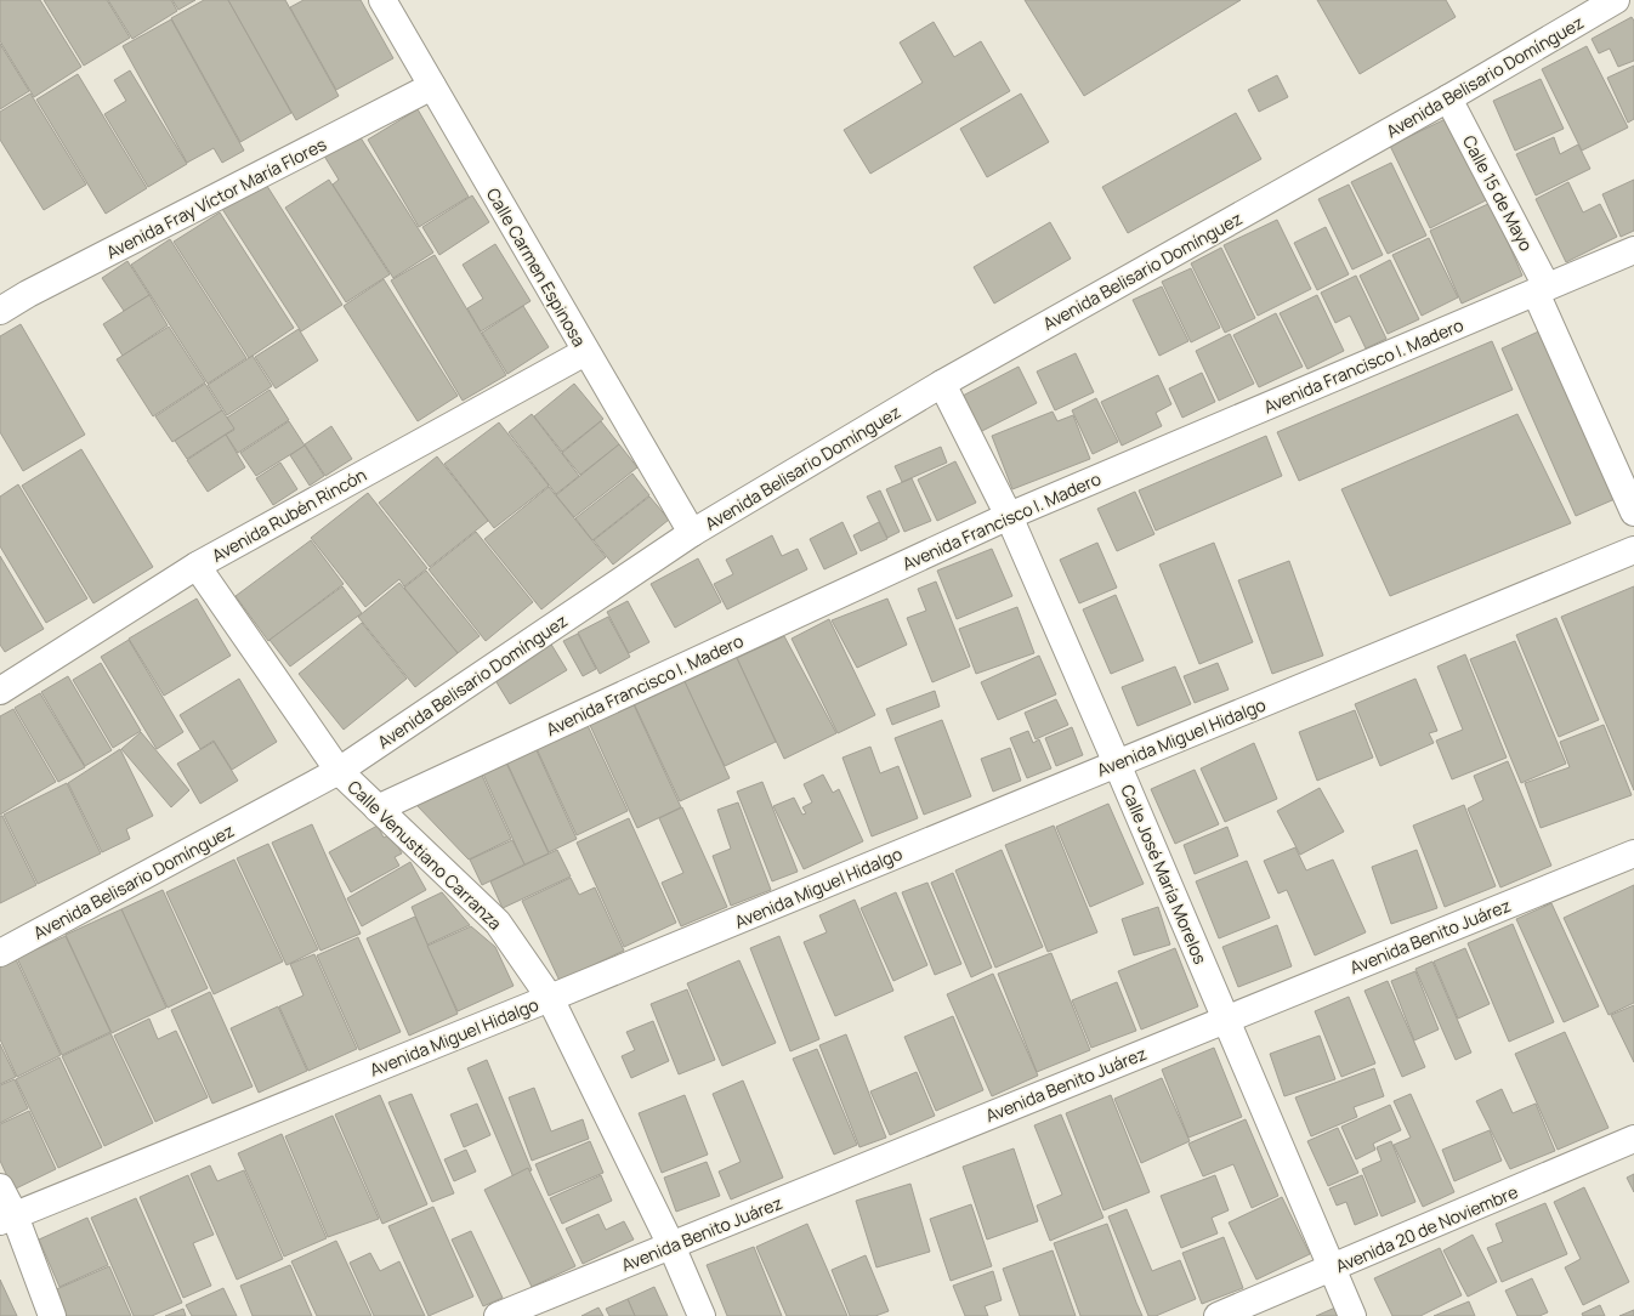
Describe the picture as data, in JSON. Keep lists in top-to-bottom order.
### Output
{
  "streets": {
    "street": [
      "Avenida Belisario Domínguez",
      "Calle 15 de Mayo",
      "Avenida Fray Víctor María Flores",
      "Calle Carmen Espinosa",
      "Avenida Francisco I. Madero",
      "Avenida Rubén Rincón",
      "Avenida Miguel Hidalgo",
      "Calle Venustiano Carranza",
      "Calle José María Morelos",
      "Avenida Benito Juárez",
      "Avenida 20 de Noviembre"
    ]
  },
  "crossings": [
    ["Avenida Belisario Domínguez", "Calle 15 de Mayo"],
    ["Avenida Belisario Domínguez", "Calle Carmen Espinosa"],
    ["Avenida Belisario Domínguez", "Calle Venustiano Carranza"],
    ["Avenida Belisario Domínguez", "Calle José María Morelos"],
    ["Calle 15 de Mayo", "Avenida Francisco I. Madero"],
    ["Avenida Fray Víctor María Flores", "Calle Carmen Espinosa"],
    ["Calle Carmen Espinosa", "Avenida Rubén Rincón"],
    ["Avenida Francisco I. Madero", "Calle Venustiano Carranza"],
    ["Avenida Francisco I. Madero", "Calle José María Morelos"],
    ["Avenida Rubén Rincón", "Calle Venustiano Carranza"],
    ["Avenida Miguel Hidalgo", "Calle Venustiano Carranza"],
    ["Avenida Miguel Hidalgo", "Calle José María Morelos"],
    ["Calle Venustiano Carranza", "Avenida Benito Juárez"],
    ["Calle José María Morelos", "Avenida Benito Juárez"],
    ["Calle José María Morelos", "Avenida 20 de Noviembre"]
  ]
}
